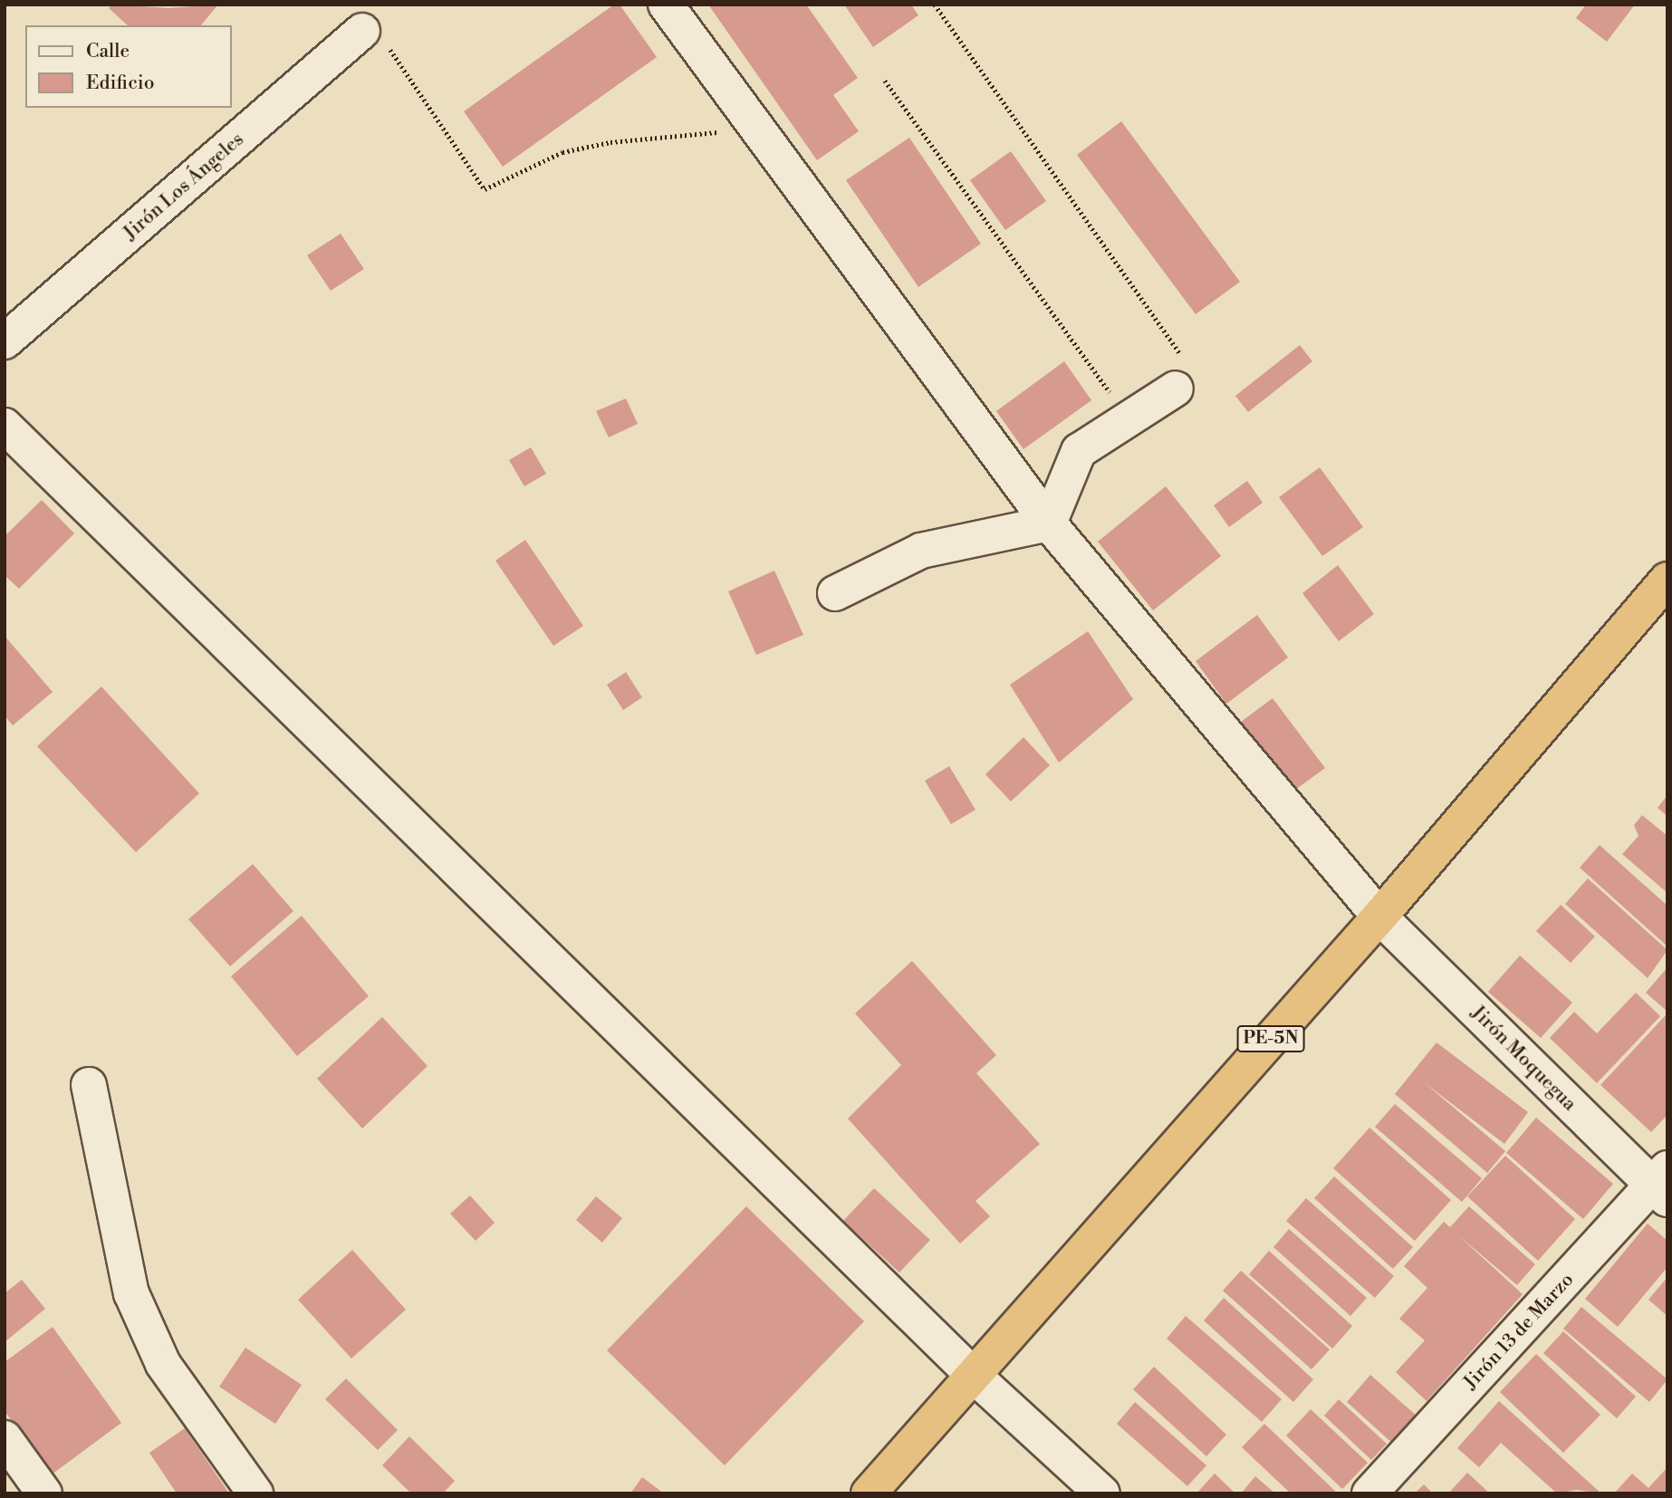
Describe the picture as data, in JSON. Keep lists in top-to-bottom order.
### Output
{
  "streets": {
    "highway": ["PE-5N"],
    "street": ["Jirón Los Ángeles", "Jirón Moquegua", "Jirón 13 de Marzo"]
  },
  "crossings": [
    ["PE-5N", "Jirón Moquegua"],
    ["Jirón Moquegua", "Jirón 13 de Marzo"]
  ],
  "legend": ["Calle", "Edificio"]
}
